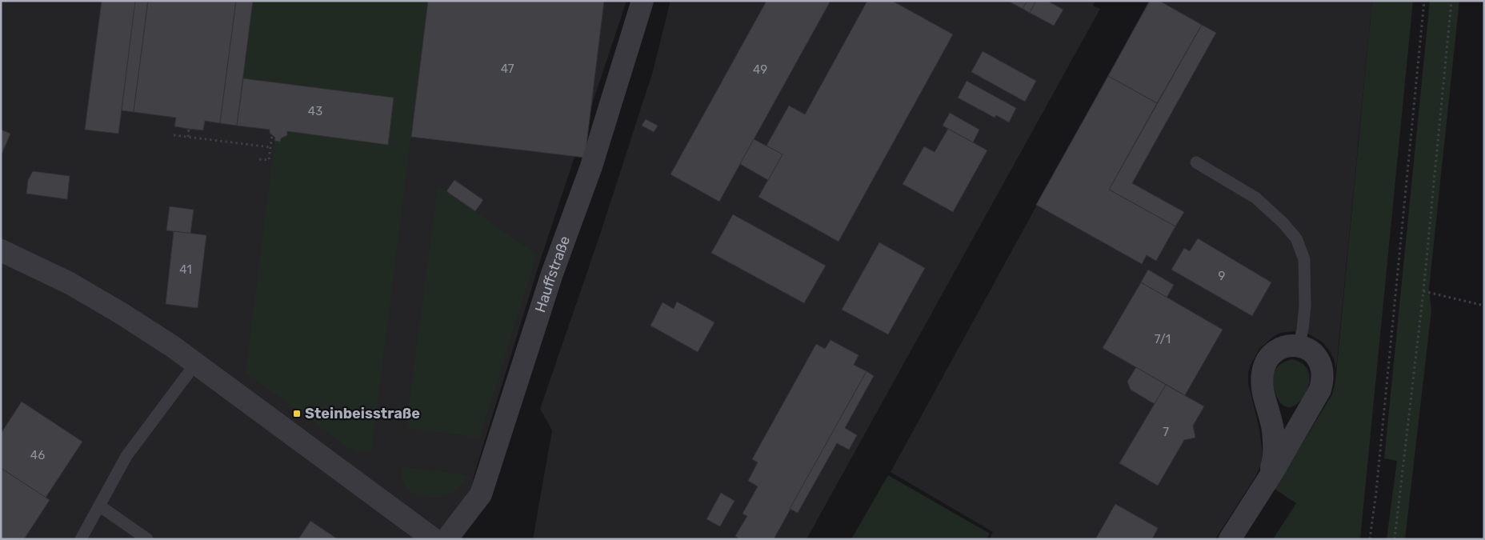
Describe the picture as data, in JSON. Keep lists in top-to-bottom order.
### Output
{
  "streets": {
    "street": ["Hauffstraße"]
  },
  "places": {
    "transit": ["Steinbeisstraße"]
  },
  "house_numbers": [
    "47",
    "49",
    "43",
    "41",
    "9",
    "7/1",
    "7",
    "46"
  ]
}
